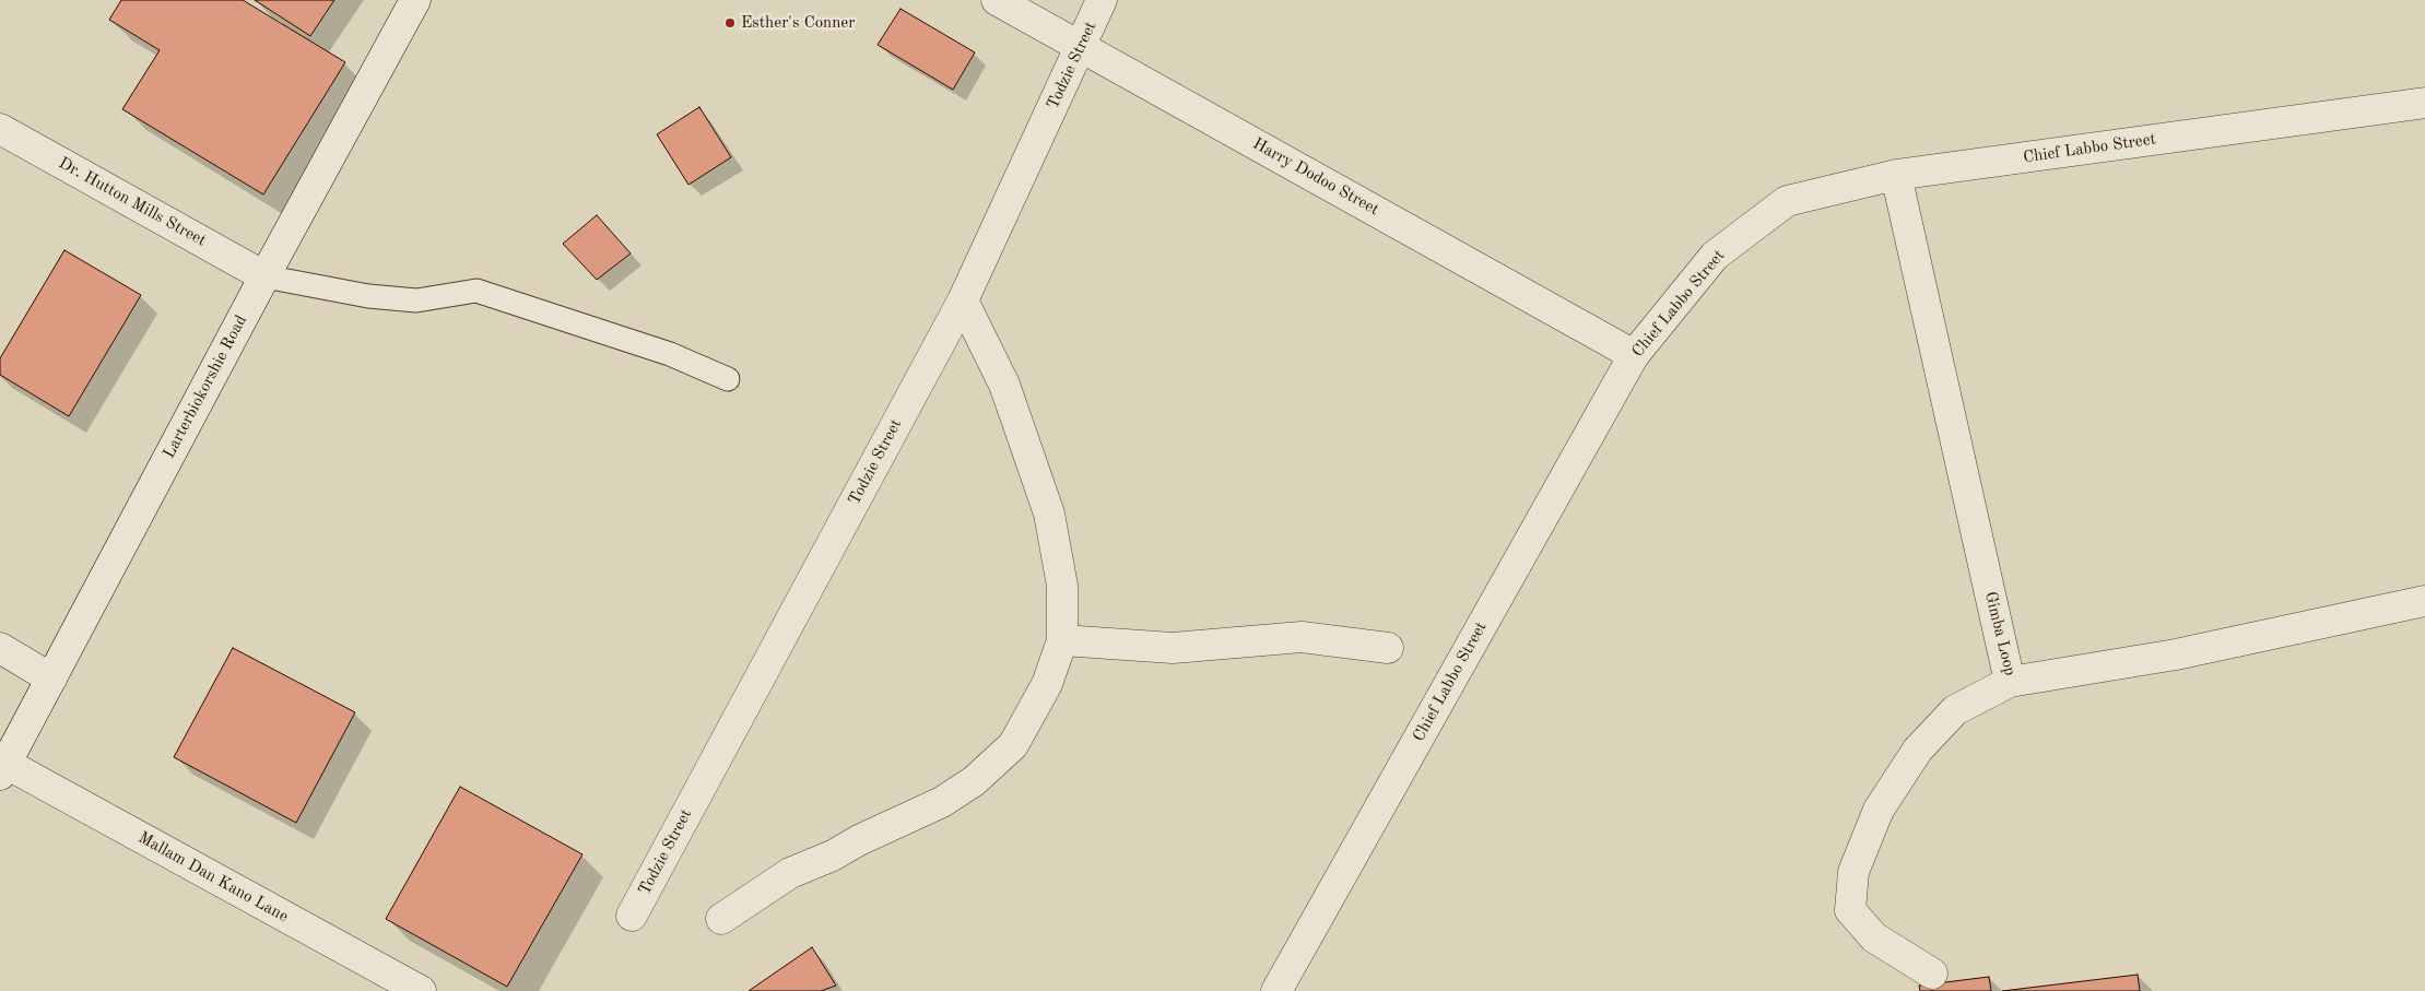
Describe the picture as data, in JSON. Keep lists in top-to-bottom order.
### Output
{
  "streets": {
    "street": [
      "Todzie Street",
      "Chief Labbo Street",
      "Harry Dodoo Street",
      "Dr. Hutton Mills Street",
      "Larterbiokorshie Road",
      "Gimba Loop",
      "Mallam Dan Kano Lane"
    ]
  },
  "crossings": [
    ["Todzie Street", "Harry Dodoo Street"],
    ["Chief Labbo Street", "Harry Dodoo Street"],
    ["Chief Labbo Street", "Gimba Loop"],
    ["Dr. Hutton Mills Street", "Larterbiokorshie Road"],
    ["Larterbiokorshie Road", "Mallam Dan Kano Lane"]
  ],
  "places": ["Esther's Conner"]
}
